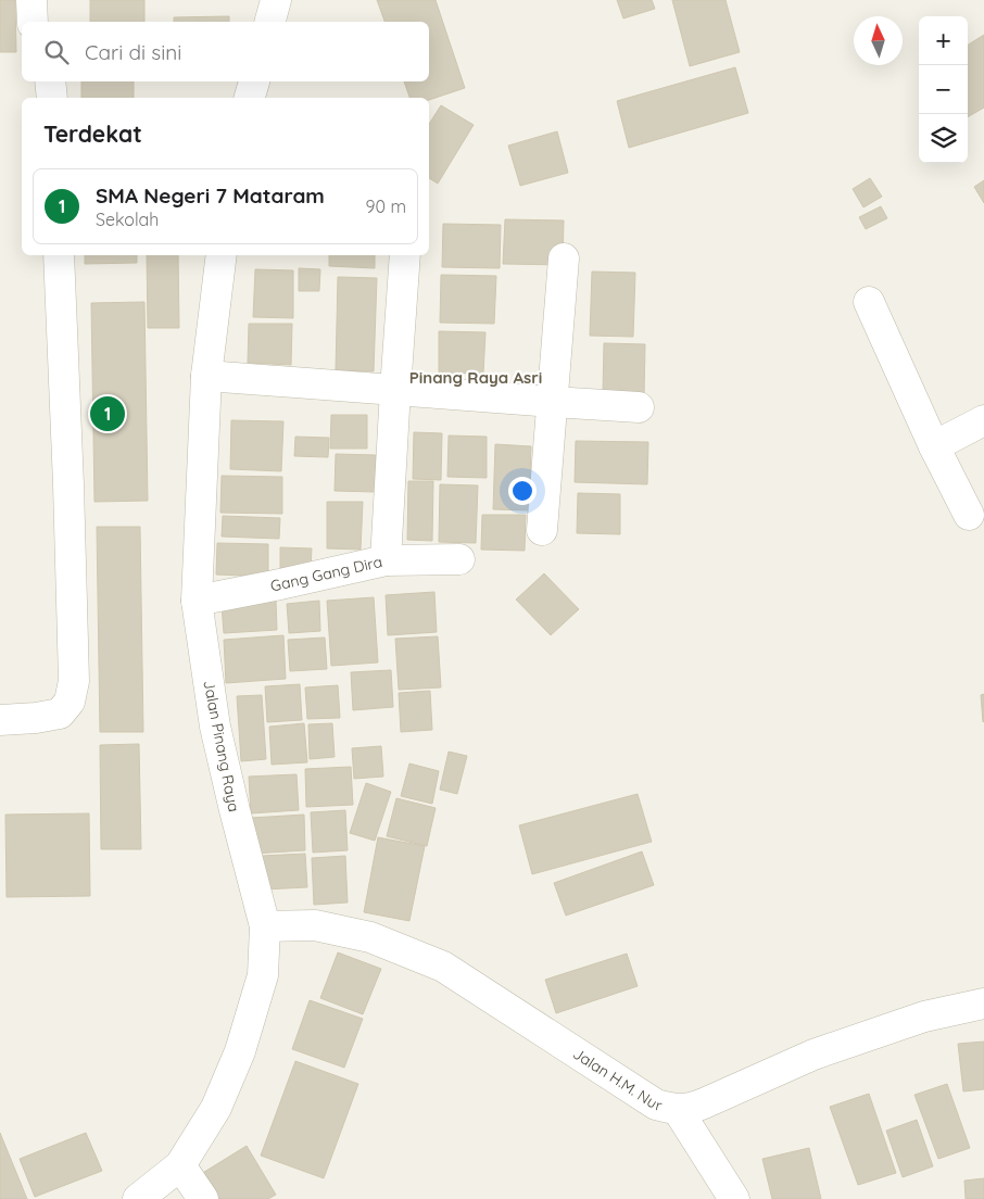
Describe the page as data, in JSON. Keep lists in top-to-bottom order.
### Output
{
  "streets": {
    "street": ["Gang Gang Dira", "Jalan Pinang Raya", "Jalan H.M. Nur"]
  },
  "crossings": [
    ["Gang Gang Dira", "Jalan Pinang Raya"],
    ["Jalan Pinang Raya", "Jalan H.M. Nur"]
  ],
  "districts": ["Pinang Raya Asri"],
  "north": "top",
  "page": {
    "map_buttons": ["+", "−"],
    "search": "Cari di sini",
    "heading": "Terdekat",
    "list": [
      {
        "mark": "1",
        "name": "SMA Negeri 7 Mataram",
        "note": "Sekolah",
        "value": "90 m"
      }
    ],
    "pins": "1"
  }
}
